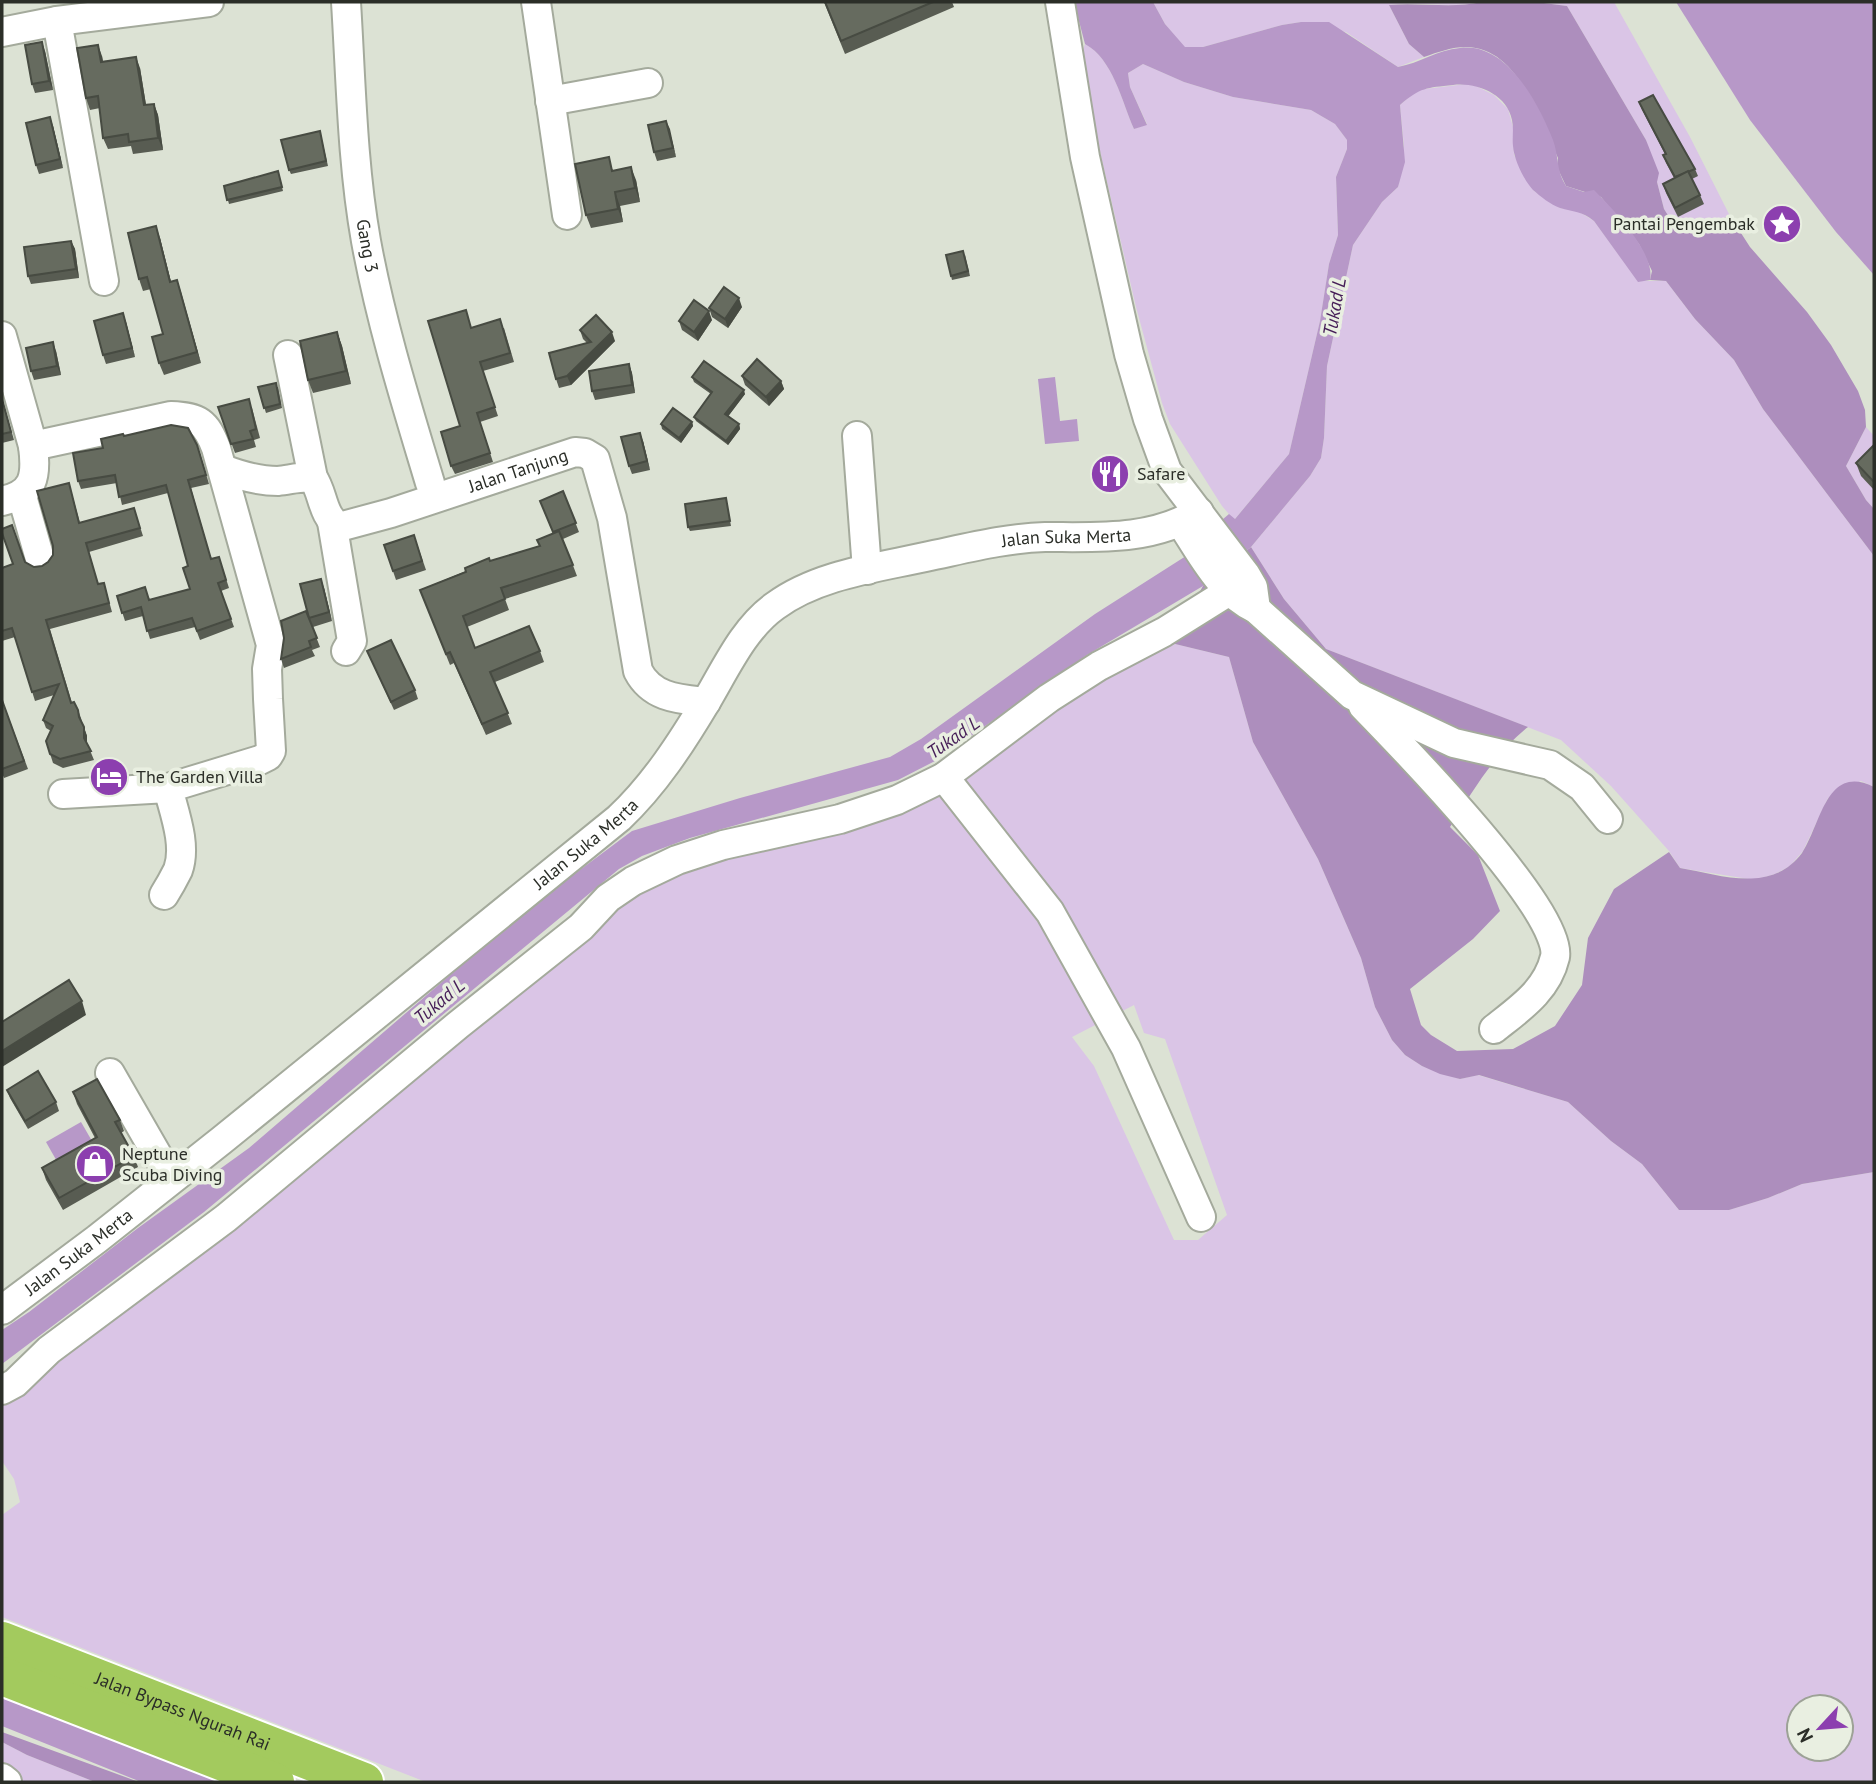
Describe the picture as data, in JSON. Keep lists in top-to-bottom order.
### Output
{
  "streets": {
    "highway": ["Jalan Bypass Ngurah Rai"],
    "street": ["Gang 3", "Jalan Tanjung", "Jalan Suka Merta"]
  },
  "crossings": [
    ["Jalan Tanjung", "Jalan Suka Merta"]
  ],
  "water": ["Tukad L"],
  "places": {
    "place": ["Pantai Pengembak"],
    "restaurant": ["Safare"],
    "hotel": ["The Garden Villa"],
    "shop": ["Neptune Scuba Diving"]
  },
  "north": "bottom left"
}
